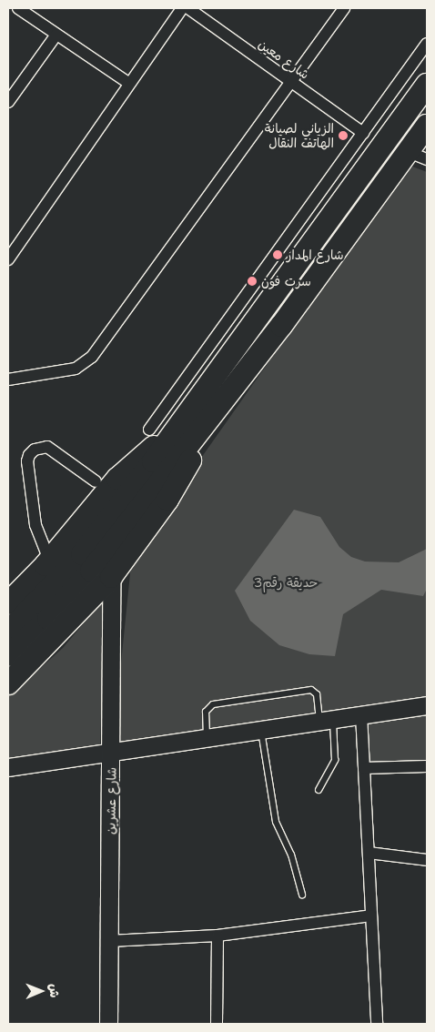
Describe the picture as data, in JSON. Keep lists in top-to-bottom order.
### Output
{
  "streets": {
    "street": ["شارع معين", "شارع عشرين"]
  },
  "parks": ["حديقة رقم3"],
  "places": ["الزياني لصيانة الهاتف النقال", "شارع المدار", "سرت فون"],
  "north": "right"
}
